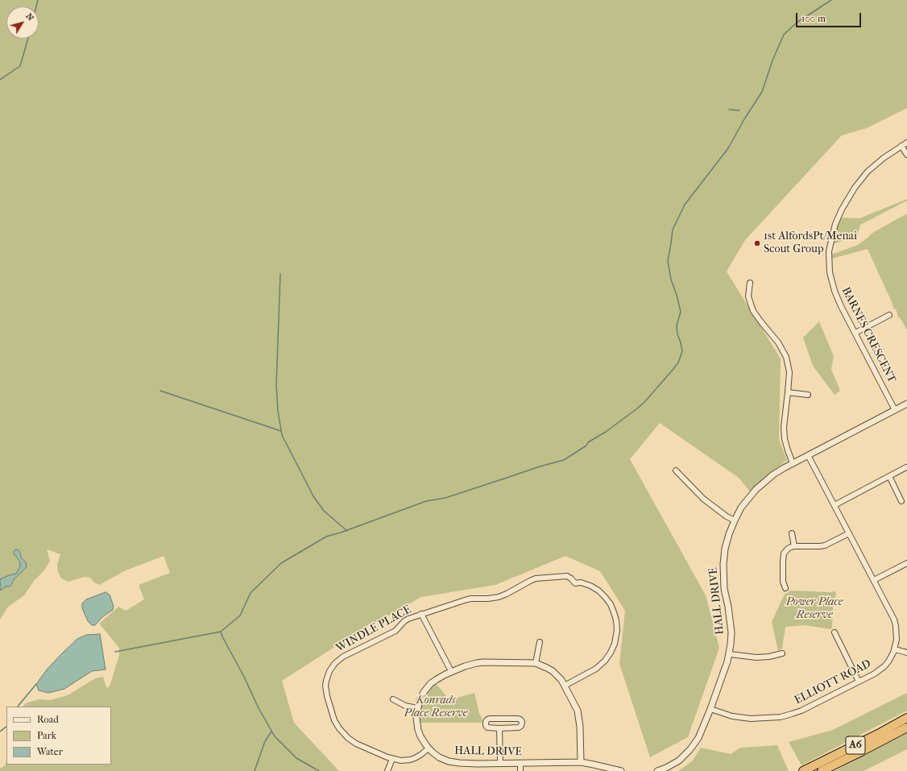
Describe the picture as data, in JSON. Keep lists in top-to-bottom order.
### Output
{
  "streets": {
    "highway": ["A6"],
    "street": [
      "BARNES CRESCENT",
      "HALL DRIVE",
      "WINDLE PLACE",
      "ELLIOTT ROAD"
    ]
  },
  "crossings": [
    ["BARNES CRESCENT", "HALL DRIVE"],
    ["HALL DRIVE", "WINDLE PLACE"],
    ["HALL DRIVE", "ELLIOTT ROAD"]
  ],
  "parks": ["Power Place Reserve", "Konrads Place Reserve"],
  "places": ["1st AlfordsPt/Menai Scout Group"],
  "legend": ["Road", "Park", "Water"],
  "scale_bar": "100 m",
  "north": "top right"
}
